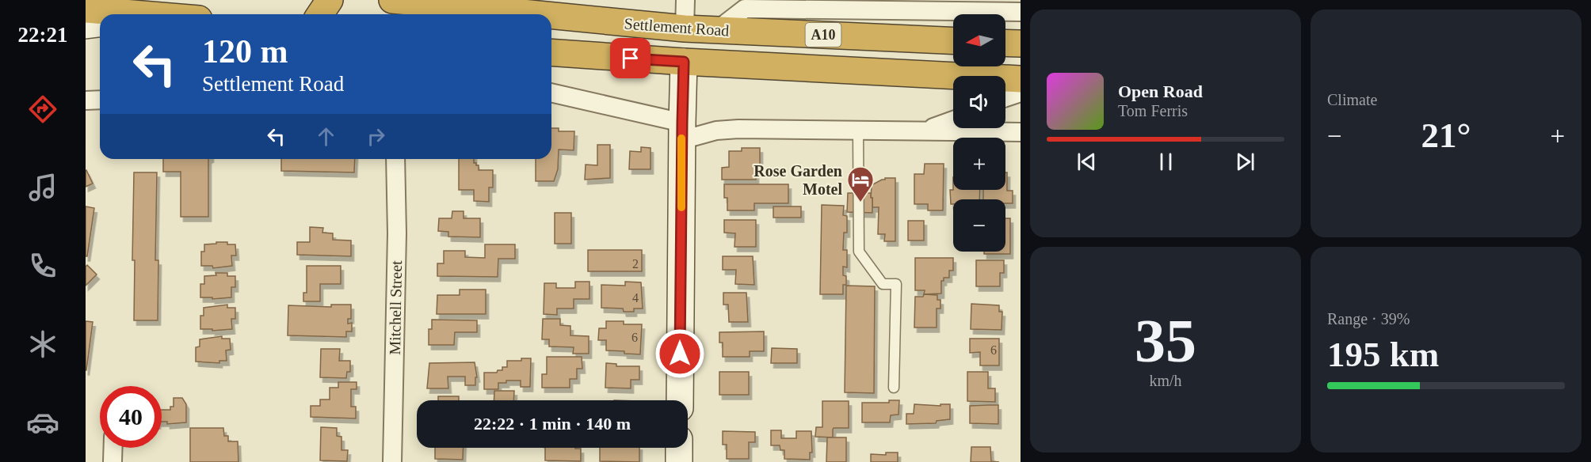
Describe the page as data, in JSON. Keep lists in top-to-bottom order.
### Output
{
  "streets": {
    "highway": ["Settlement Road", "A10"],
    "street": ["Mitchell Street"]
  },
  "places": {
    "hotel": ["Rose Garden Motel"]
  },
  "house_numbers": [
    "2",
    "4",
    "6",
    "6"
  ],
  "north": "left",
  "page": {
    "tabs": "22:21",
    "tile": [
      "Climate",
      ["35", "km/h"],
      ["Range · 39%", "195 km"]
    ],
    "map_buttons": ["+", "−"],
    "turn": ["120 m", "Settlement Road"],
    "song": ["Open Road", "Tom Ferris"],
    "heat": ["−", "21°", "+"],
    "limit": "40",
    "trip": "22:22 · 1 min · 140 m"
  }
}
